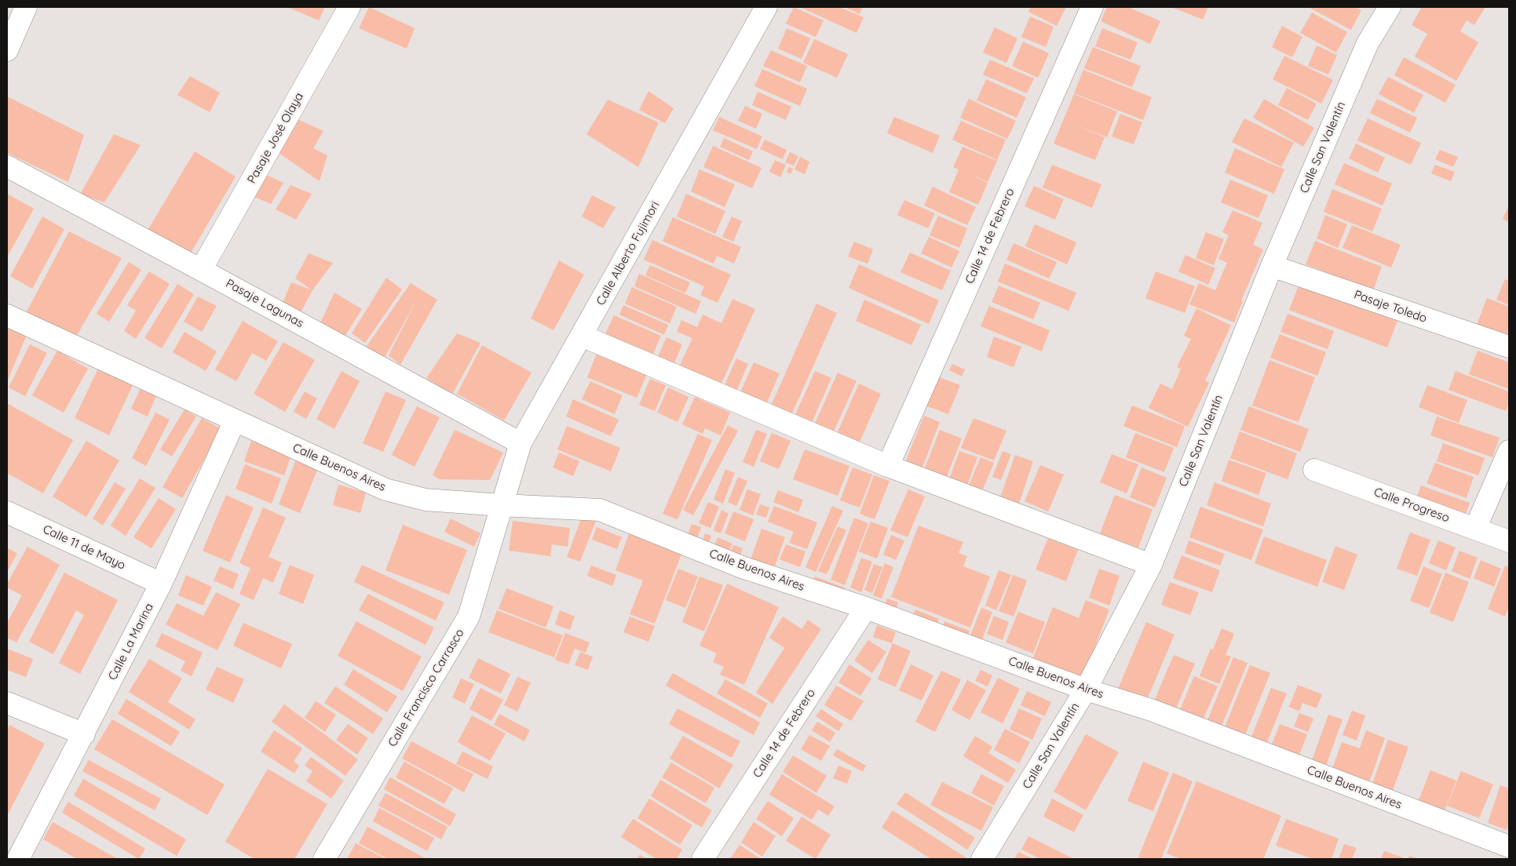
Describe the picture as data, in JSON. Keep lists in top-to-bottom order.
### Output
{
  "streets": {
    "street": [
      "Pasaje José Olaya",
      "Calle San Valentín",
      "Calle 14 de Febrero",
      "Calle Alberto Fujimori",
      "Pasaje Lagunas",
      "Pasaje Toledo",
      "Calle Buenos Aires",
      "Calle Progreso",
      "Calle 11 de Mayo",
      "Calle La Marina",
      "Calle Francisco Carrasco"
    ]
  },
  "crossings": [
    ["Pasaje José Olaya", "Pasaje Lagunas"],
    ["Calle San Valentín", "Pasaje Toledo"],
    ["Calle San Valentín", "Calle Buenos Aires"],
    ["Calle 14 de Febrero", "Calle Buenos Aires"],
    ["Calle Alberto Fujimori", "Pasaje Lagunas"],
    ["Calle Alberto Fujimori", "Calle Buenos Aires"],
    ["Calle Alberto Fujimori", "Calle Francisco Carrasco"],
    ["Calle Buenos Aires", "Calle La Marina"],
    ["Calle Buenos Aires", "Calle Francisco Carrasco"],
    ["Calle 11 de Mayo", "Calle La Marina"]
  ]
}
